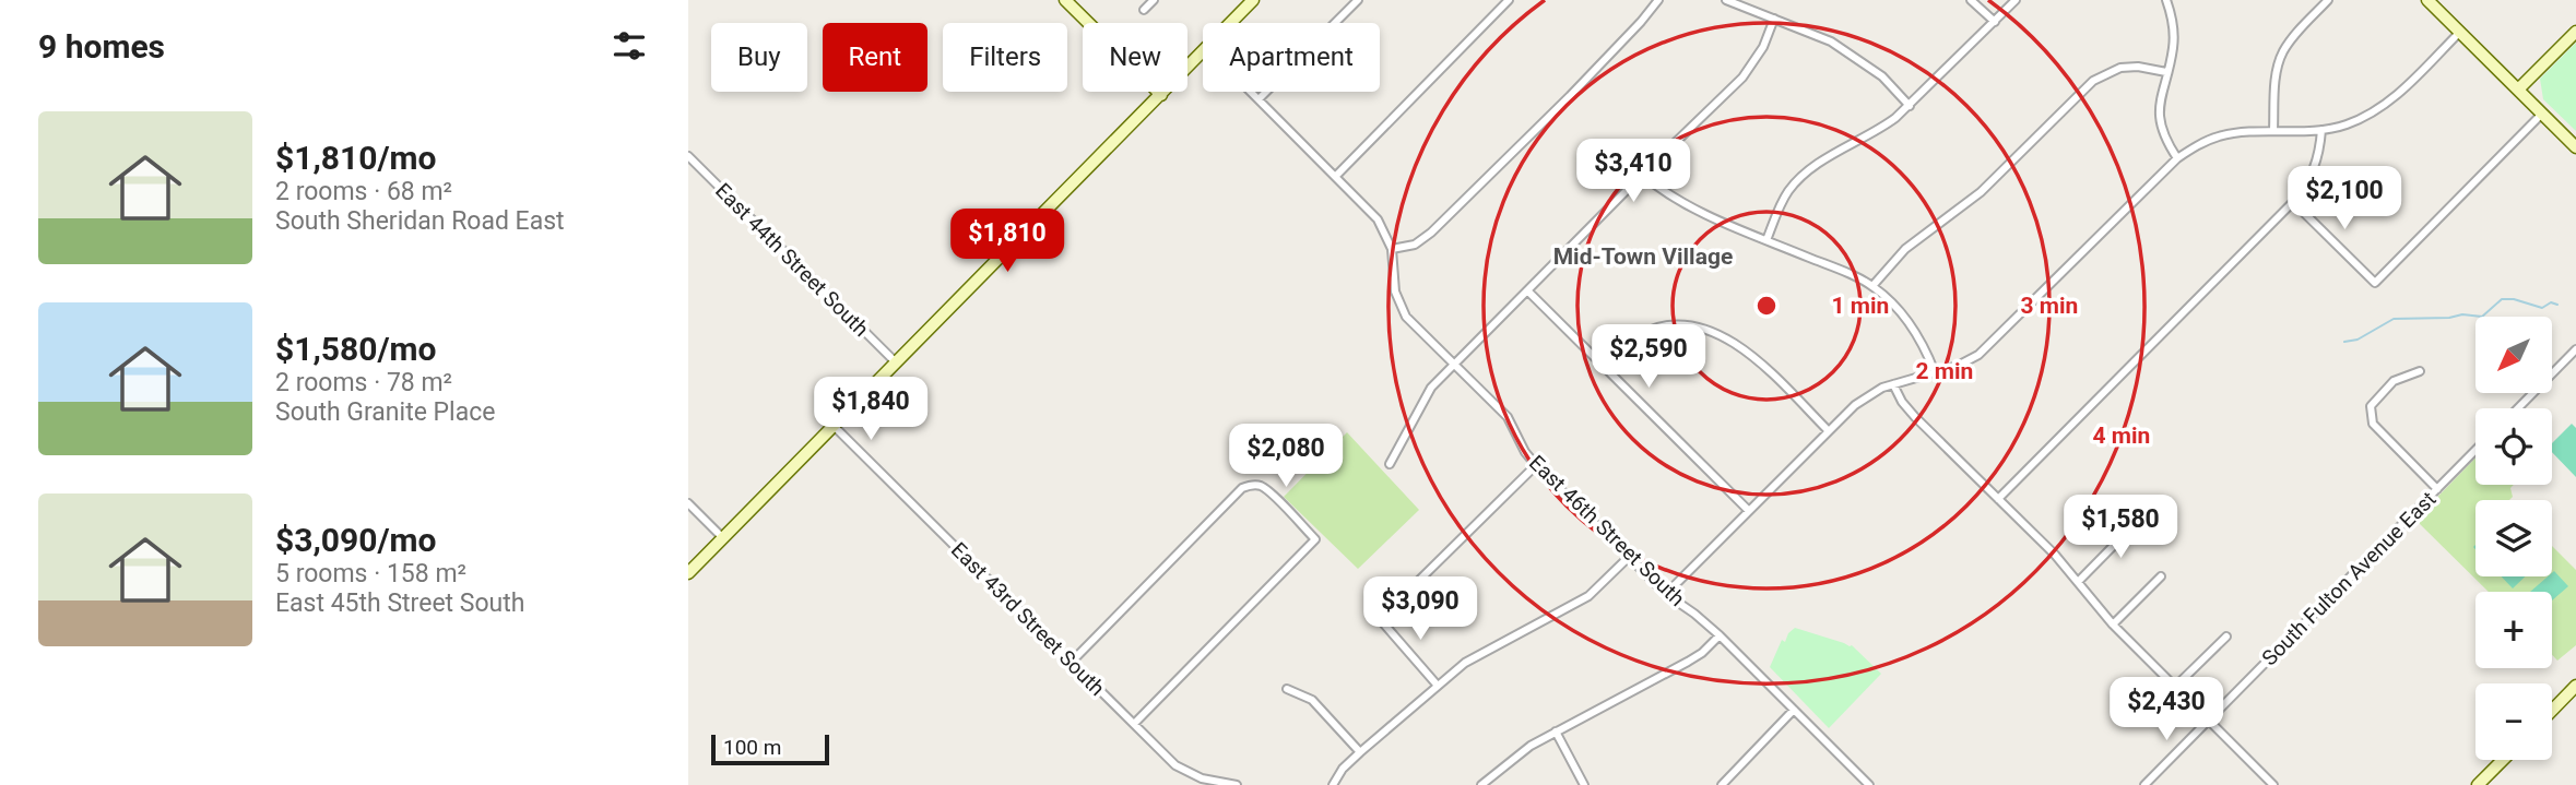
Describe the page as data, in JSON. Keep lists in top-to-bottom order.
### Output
{
  "streets": {
    "street": [
      "East 44th Street South",
      "East 46th Street South",
      "South Fulton Avenue East",
      "East 43rd Street South"
    ]
  },
  "districts": ["Mid-Town Village"],
  "scale_bar": "100 m",
  "north": "bottom left",
  "page": {
    "heading": "9 homes",
    "chip": [
      "Buy",
      "Rent",
      "Filters",
      "New",
      "Apartment"
    ],
    "list": [
      {
        "name": "$1,810/mo",
        "note": "2 rooms · 68 m² · South Sheridan Road East"
      },
      {
        "name": "$1,580/mo",
        "note": "2 rooms · 78 m² · South Granite Place"
      },
      {
        "name": "$3,090/mo",
        "note": "5 rooms · 158 m² · East 45th Street South"
      }
    ],
    "price": [
      "$3,410",
      "$2,100",
      "$1,810",
      "$2,590",
      "$1,840",
      "$2,080",
      "$1,580",
      "$3,090",
      "$2,430"
    ],
    "map_buttons": ["+", "−"],
    "scale": "100 m"
  },
  "rings": [
    "1 min",
    "3 min",
    "2 min",
    "4 min"
  ]
}
